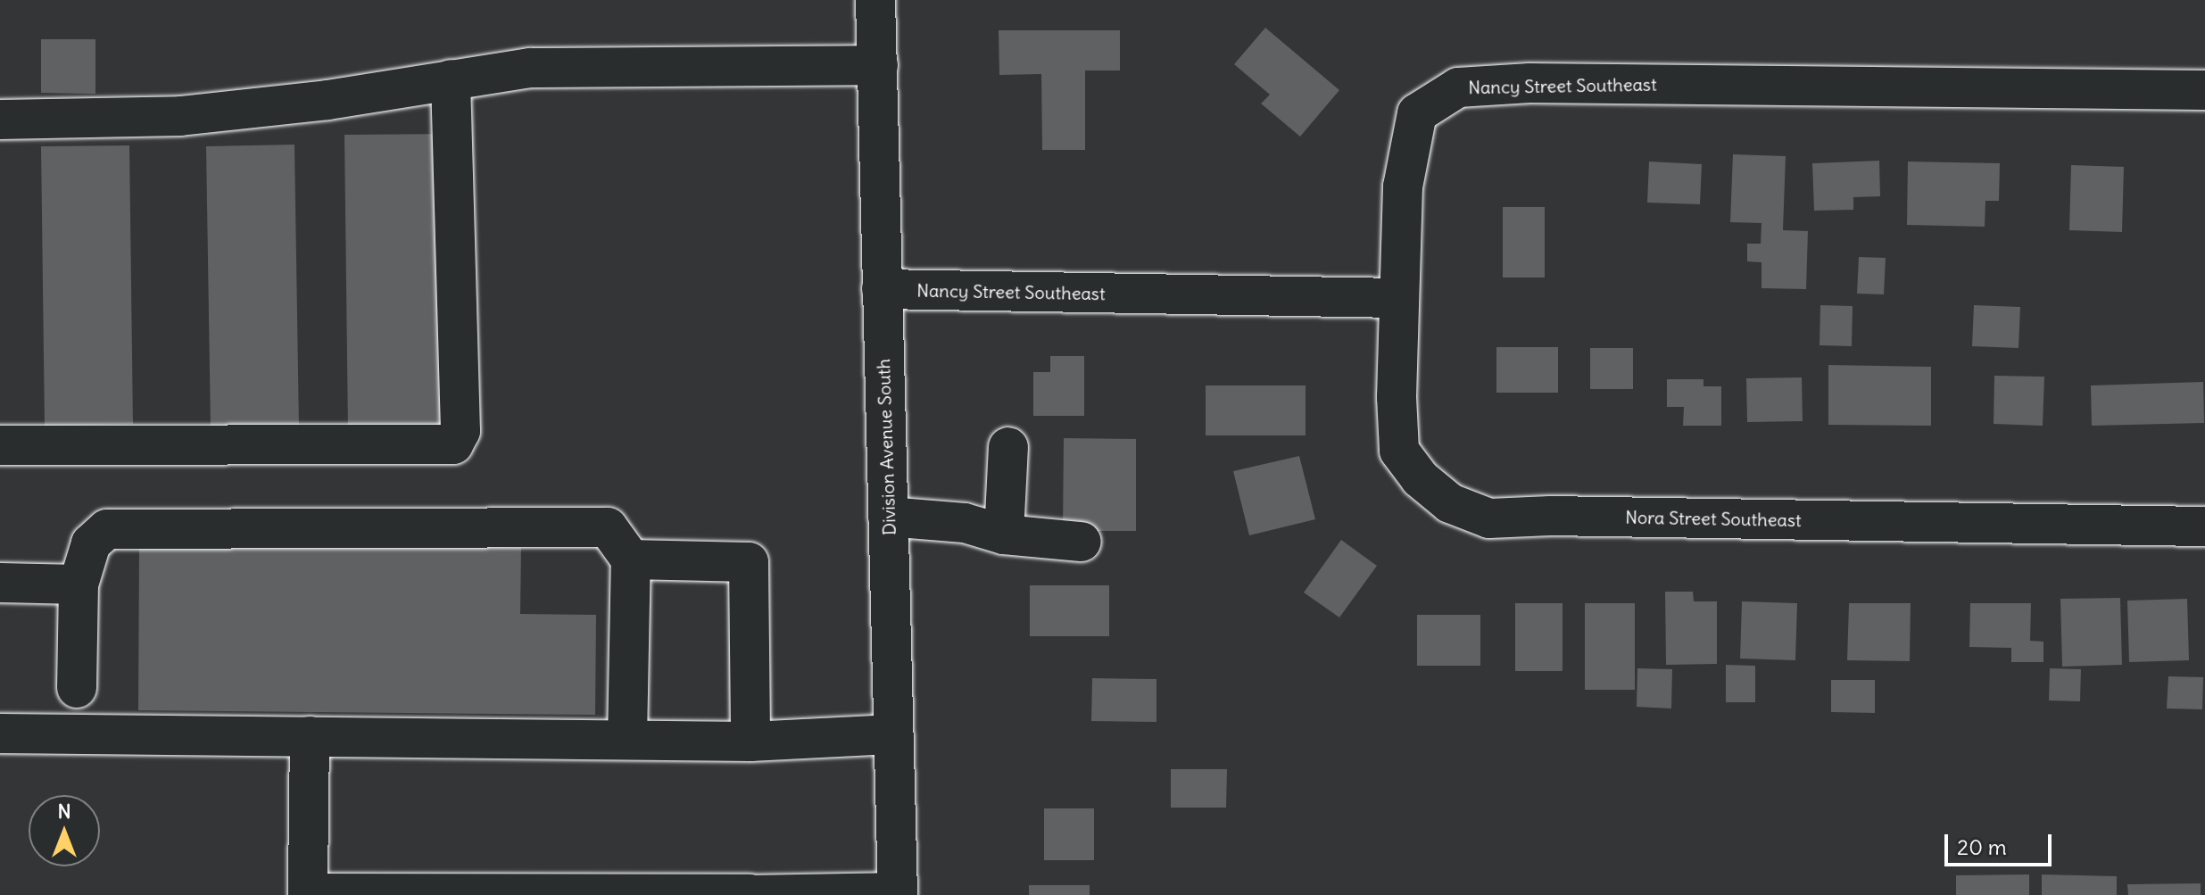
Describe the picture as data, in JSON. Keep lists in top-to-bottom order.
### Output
{
  "streets": {
    "street": ["Nancy Street Southeast", "Division Avenue South", "Nora Street Southeast"]
  },
  "crossings": [
    ["Nancy Street Southeast", "Division Avenue South"],
    ["Nancy Street Southeast", "Nora Street Southeast"]
  ],
  "scale_bar": "20 m",
  "north": "top"
}
